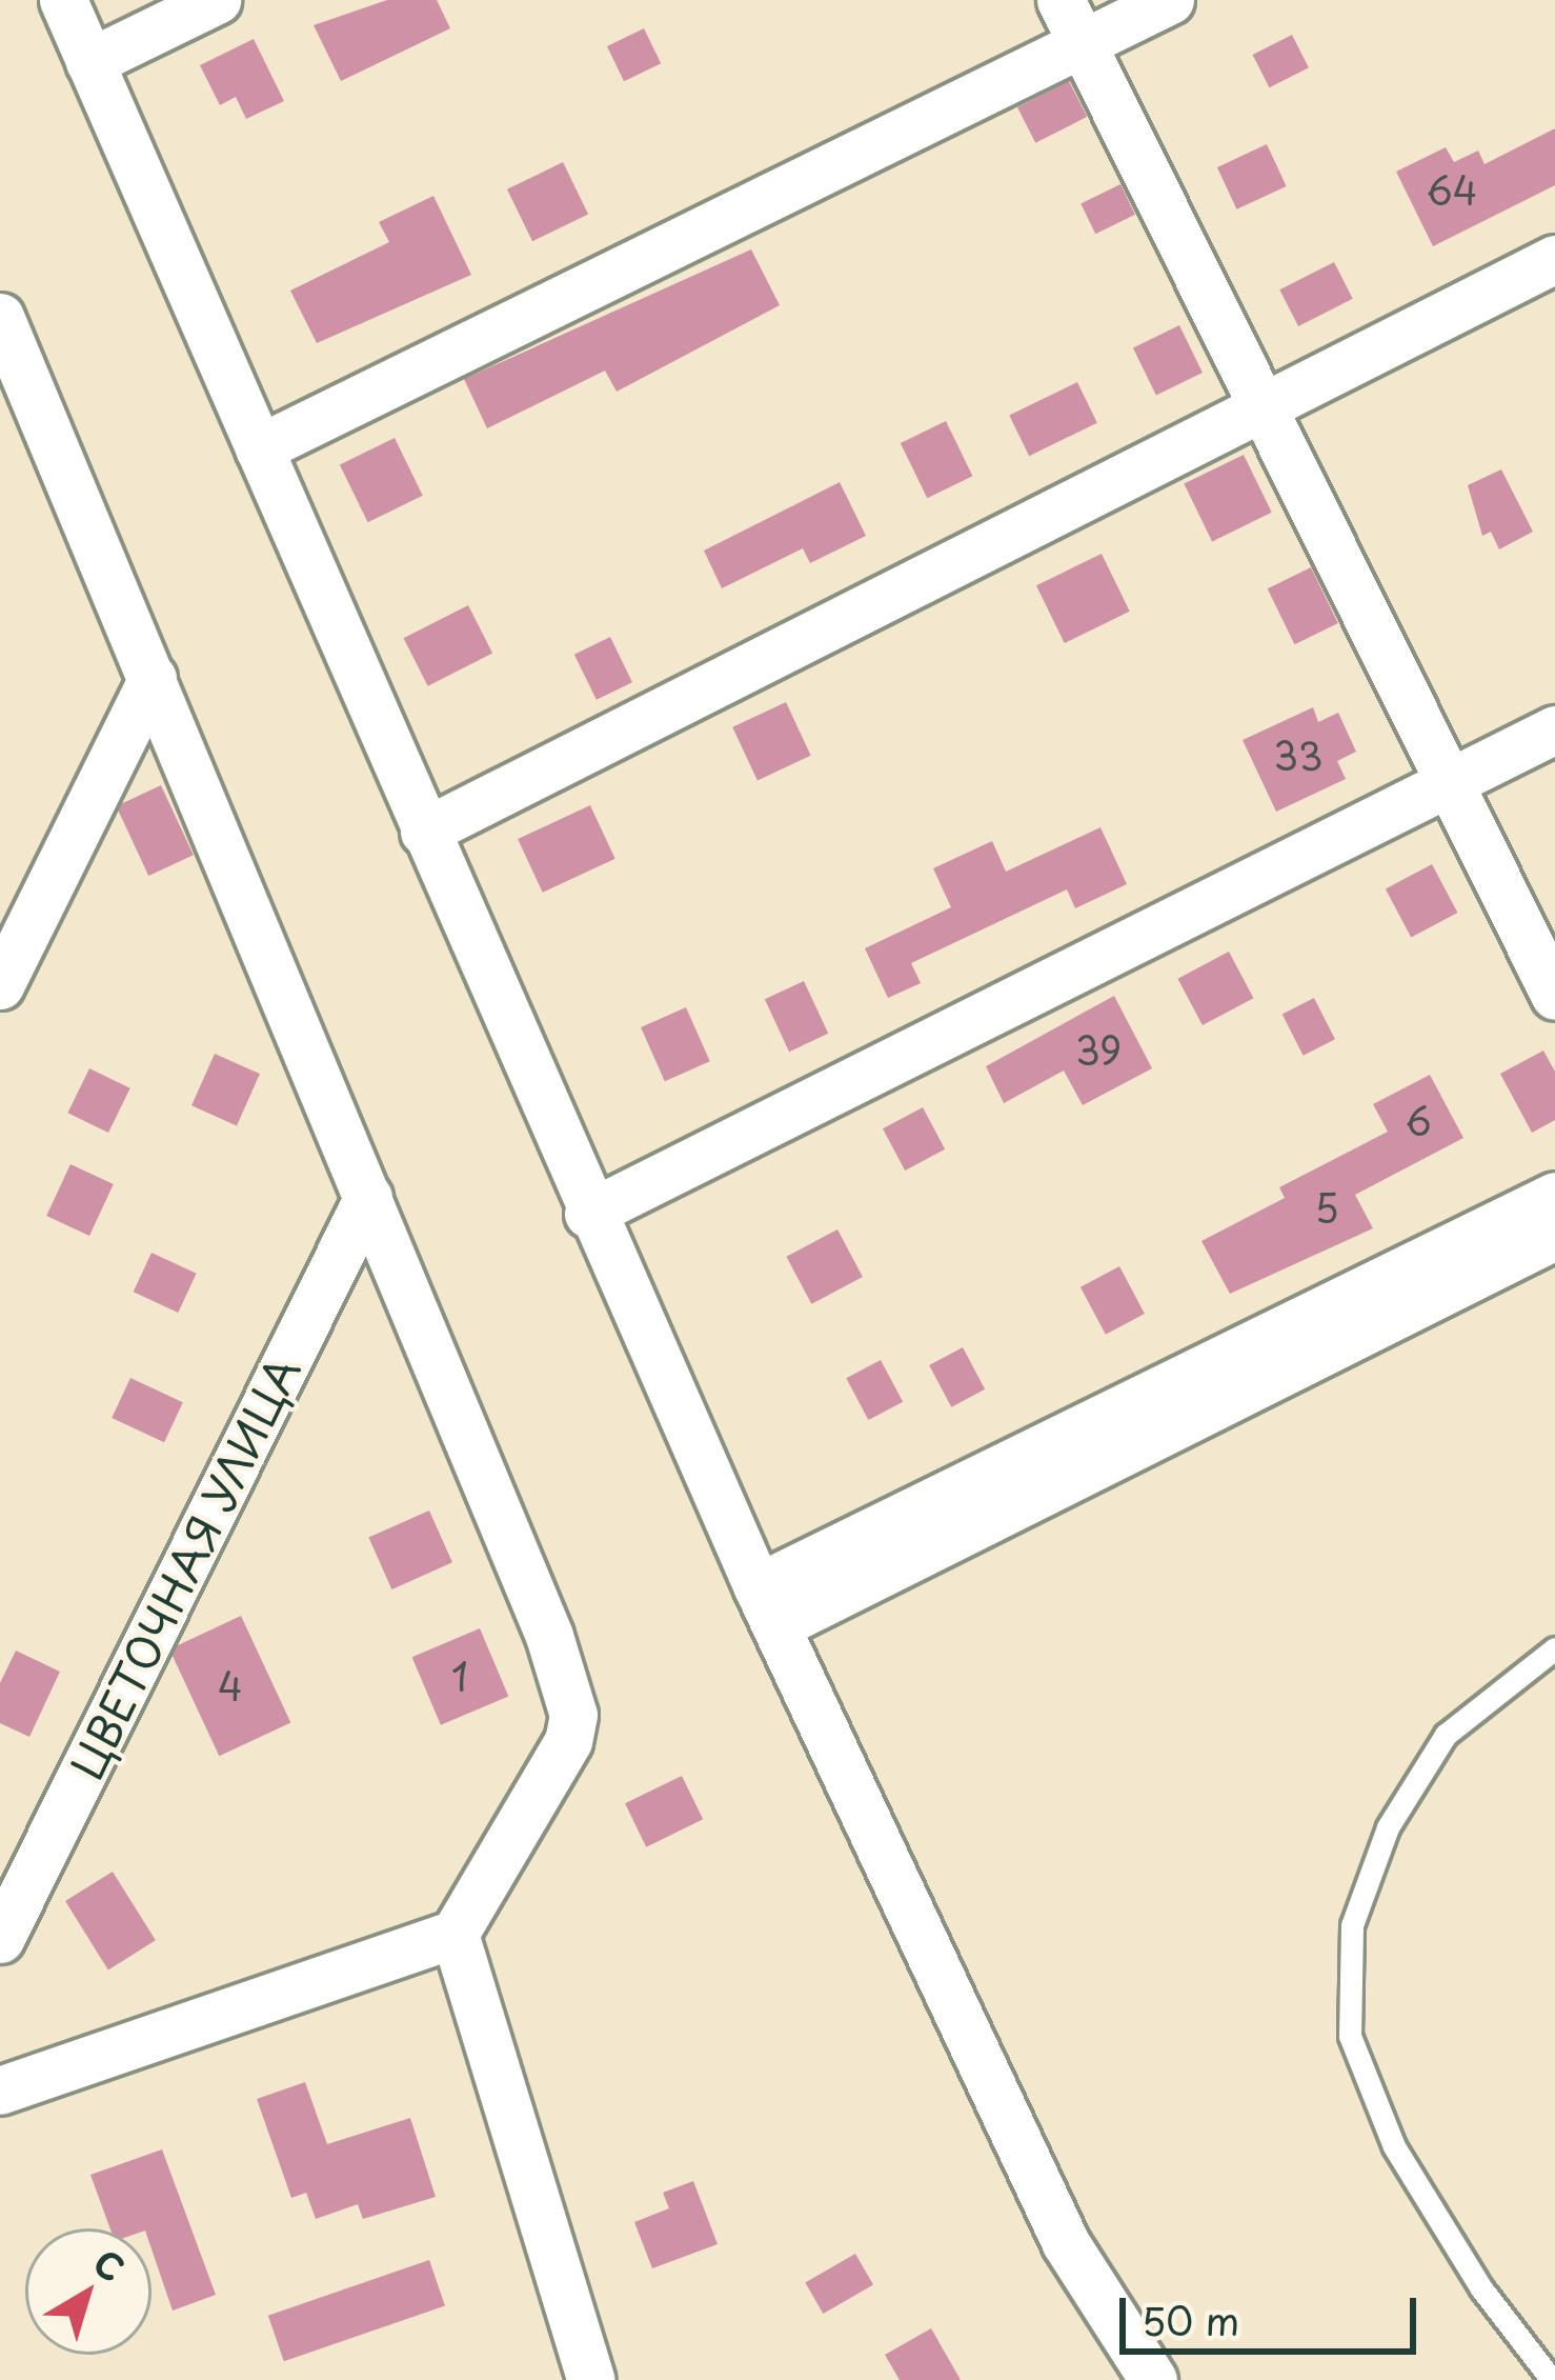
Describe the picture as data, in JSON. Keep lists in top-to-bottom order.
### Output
{
  "streets": {
    "street": ["ЦВЕТОЧНАЯ УЛИЦА"]
  },
  "house_numbers": [
    "64",
    "33",
    "39",
    "6",
    "5",
    "1",
    "4"
  ],
  "scale_bar": "50 m",
  "north": "top right"
}
